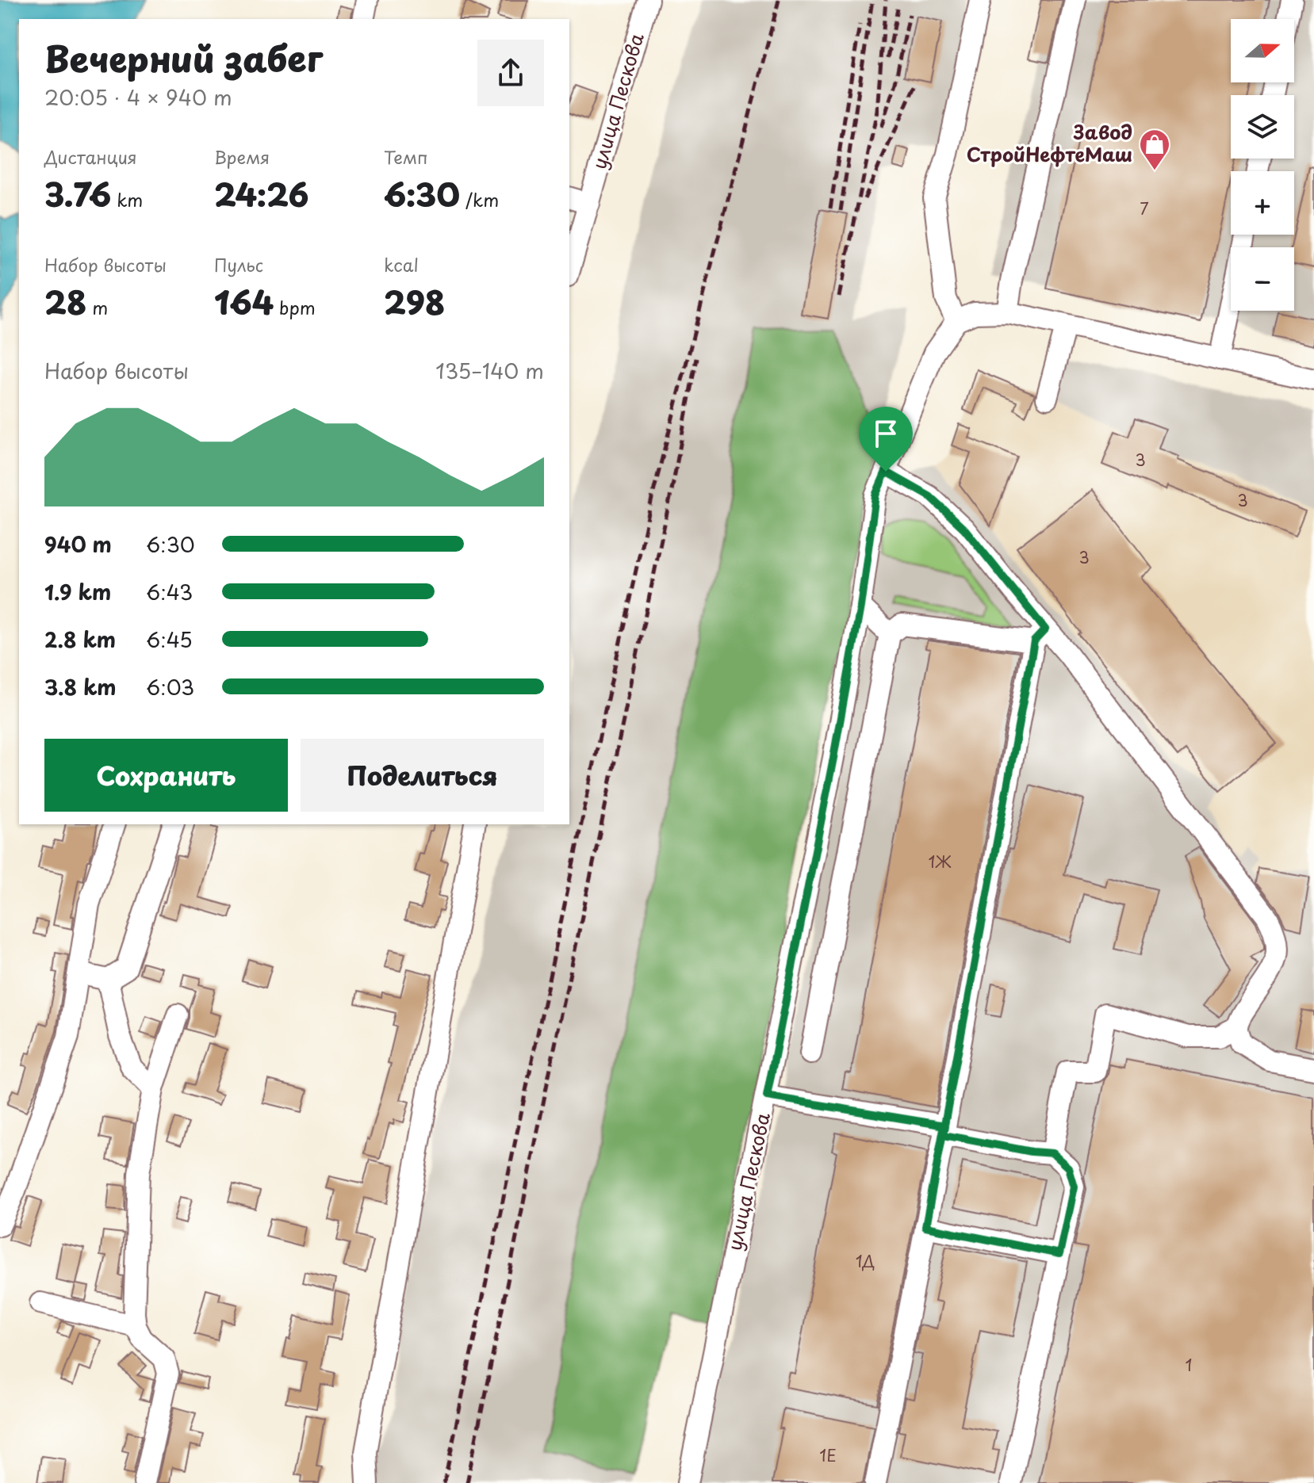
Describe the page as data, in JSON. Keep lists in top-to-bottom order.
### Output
{
  "streets": {
    "street": ["улица Пескова"]
  },
  "places": {
    "shop": ["Завод СтройНефтеМаш"]
  },
  "house_numbers": [
    "7",
    "3",
    "3",
    "3",
    "1Ж",
    "1Д",
    "1",
    "1Е"
  ],
  "north": "right",
  "page": {
    "map_buttons": ["+", "−"],
    "heading": ["Вечерний забег", "20:05 · 4 × 940 m"],
    "stats": [
      ["Дистанция", "3.76 km"],
      ["Время", "24:26"],
      ["Темп", "6:30 /km"],
      ["Набор высоты", "28 m"],
      ["Пульс", "164 bpm"],
      ["kcal", "298"]
    ],
    "chart": ["Набор высоты", "135–140 m"],
    "list": [
      {
        "name": "940 m",
        "note": "6:30"
      },
      {
        "name": "1.9 km",
        "note": "6:43"
      },
      {
        "name": "2.8 km",
        "note": "6:45"
      },
      {
        "name": "3.8 km",
        "note": "6:03"
      }
    ],
    "buttons": ["Сохранить", "Поделиться"]
  }
}
